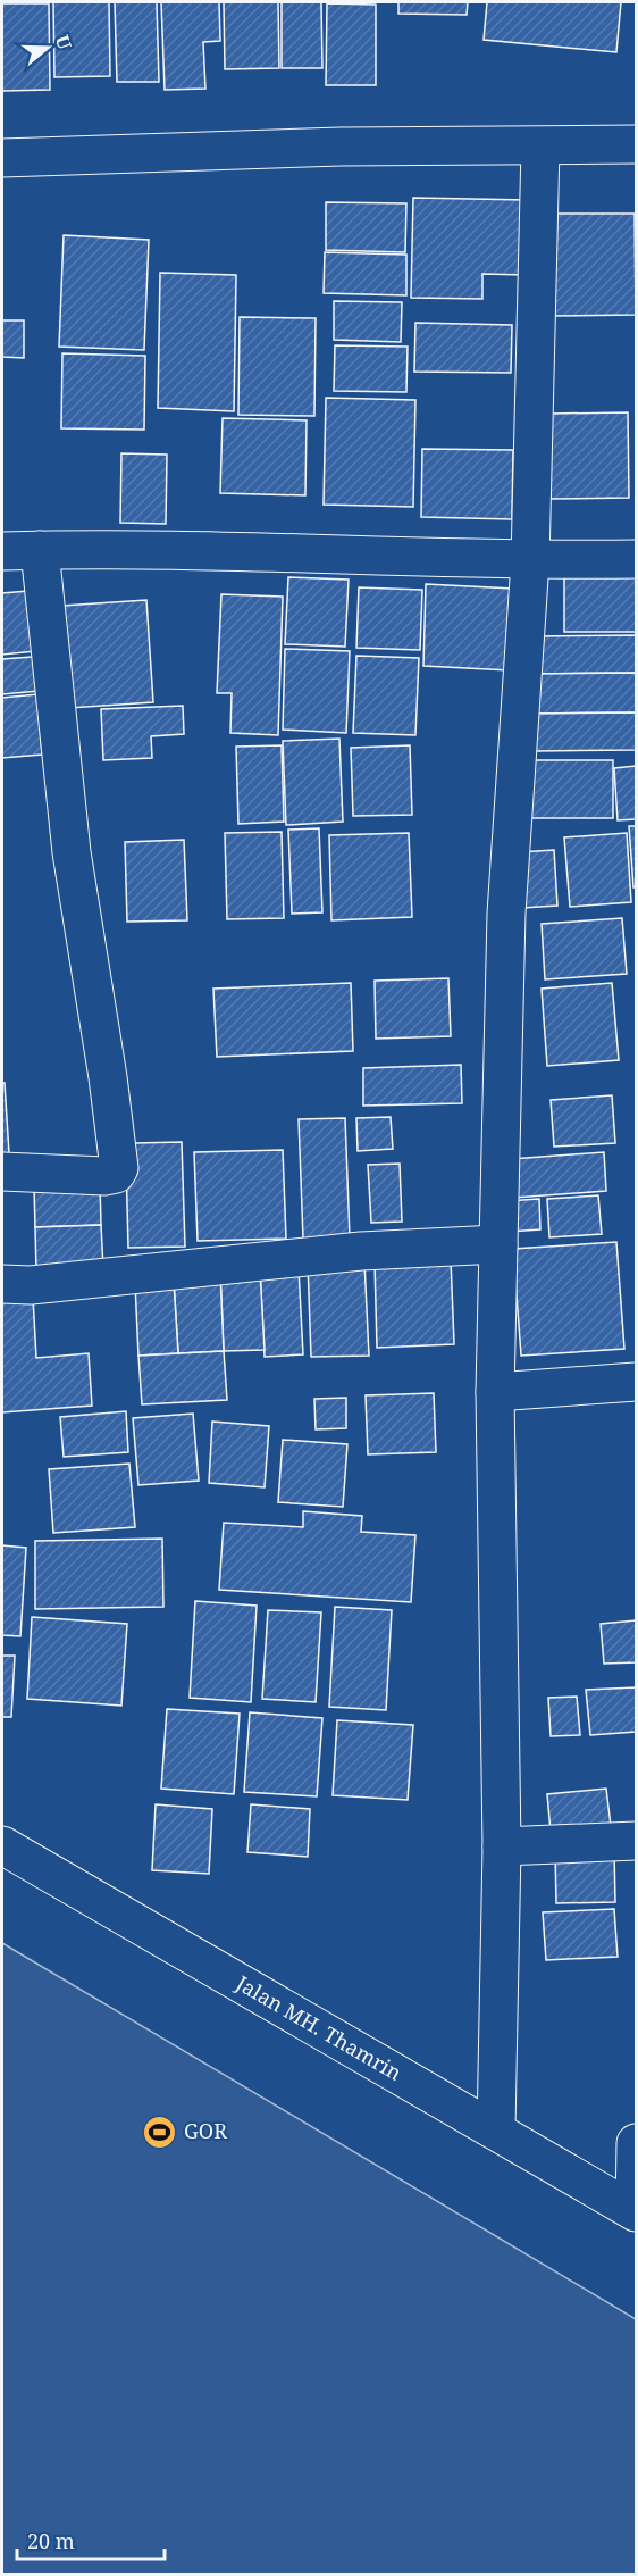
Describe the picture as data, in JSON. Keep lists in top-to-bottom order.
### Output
{
  "streets": {
    "street": ["Jalan MH. Thamrin"]
  },
  "places": {
    "sports": ["GOR"]
  },
  "scale_bar": "20 m",
  "north": "right"
}
